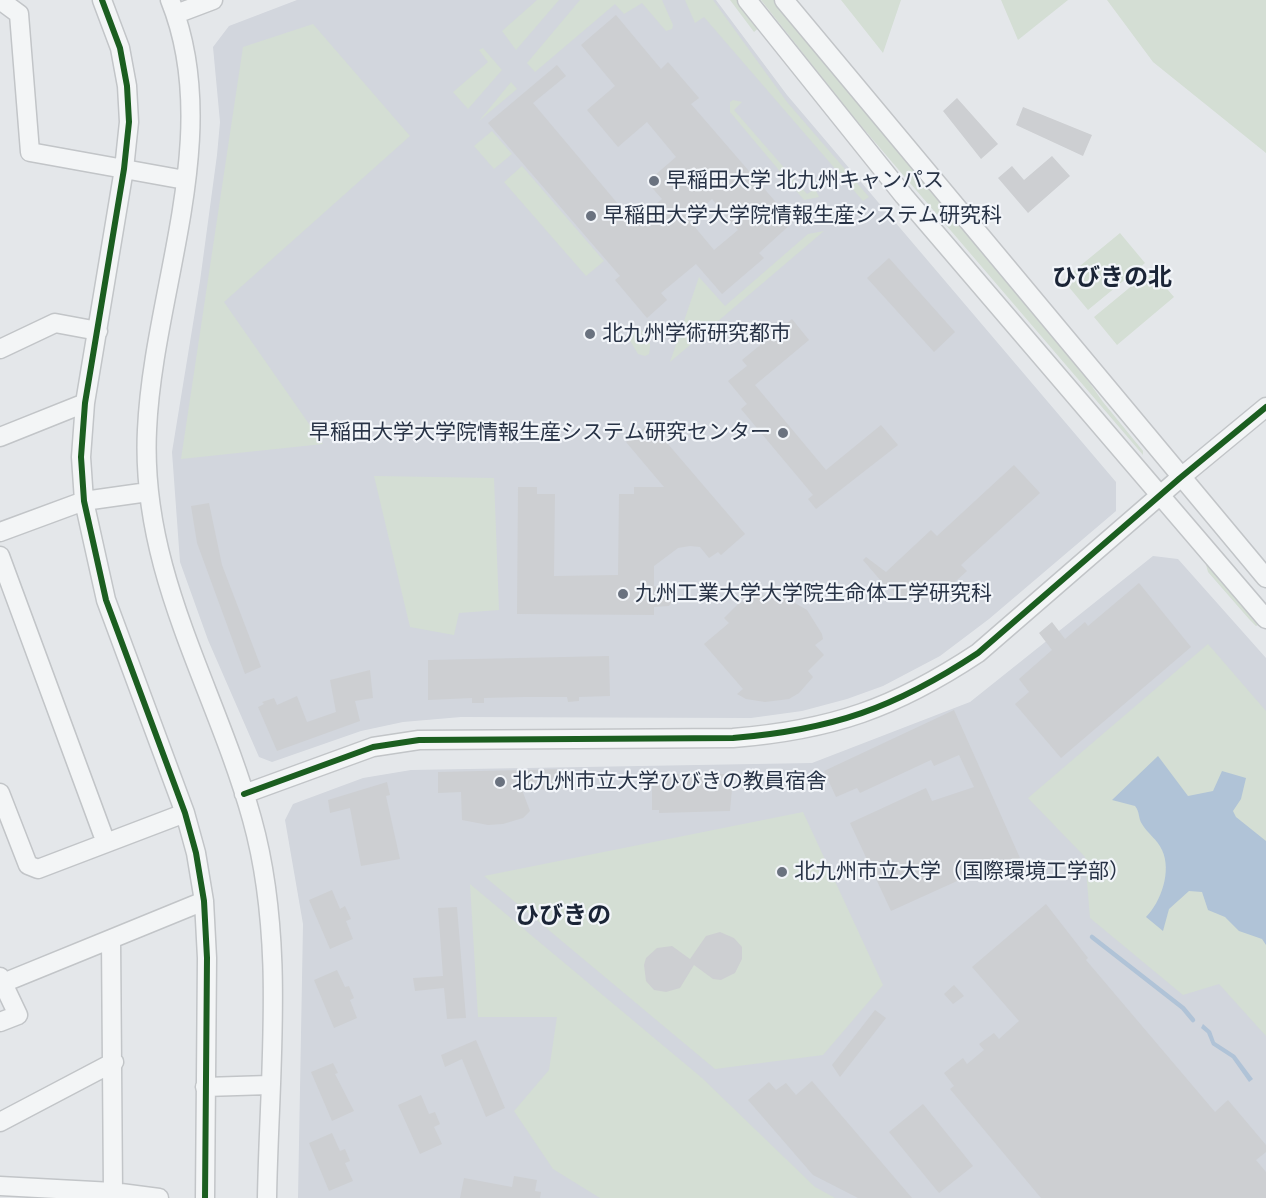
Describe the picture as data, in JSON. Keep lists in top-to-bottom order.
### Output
{
  "districts": ["ひびきの北", "ひびきの"],
  "places": [
    "早稲田大学 北九州キャンパス",
    "早稲田大学大学院情報生産システム研究科",
    "北九州学術研究都市",
    "早稲田大学大学院情報生産システム研究センター",
    "九州工業大学大学院生命体工学研究科",
    "北九州市立大学ひびきの教員宿舎",
    "北九州市立大学（国際環境工学部）"
  ]
}
